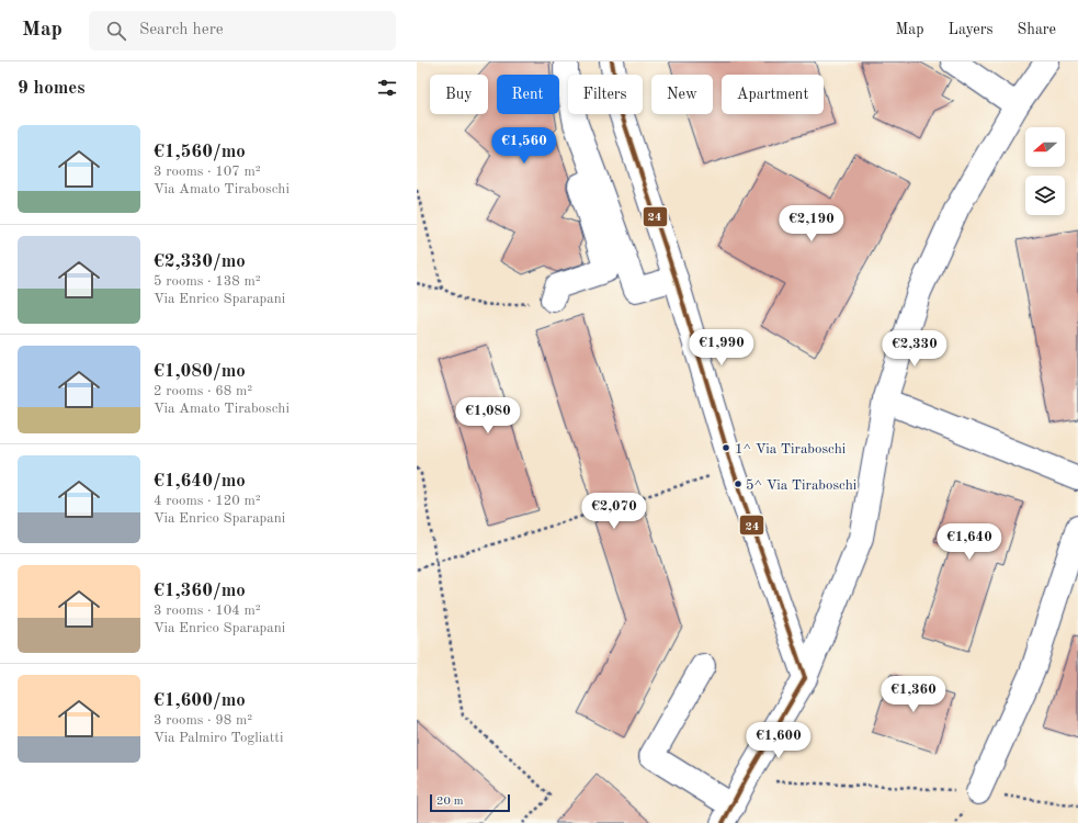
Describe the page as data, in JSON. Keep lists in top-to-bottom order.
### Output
{
  "places": ["1^ Via Tiraboschi", "5^ Via Tiraboschi"],
  "lines": ["transit line 24"],
  "scale_bar": "20 m",
  "north": "left",
  "page": {
    "header": "Map",
    "search": "Search here",
    "nav": ["Map", "Layers", "Share"],
    "heading": "9 homes",
    "chip": [
      "Buy",
      "Rent",
      "Filters",
      "New",
      "Apartment"
    ],
    "list": [
      {
        "name": "€1,560/mo",
        "note": "3 rooms · 107 m² · Via Amato Tiraboschi"
      },
      {
        "name": "€2,330/mo",
        "note": "5 rooms · 138 m² · Via Enrico Sparapani"
      },
      {
        "name": "€1,080/mo",
        "note": "2 rooms · 68 m² · Via Amato Tiraboschi"
      },
      {
        "name": "€1,640/mo",
        "note": "4 rooms · 120 m² · Via Enrico Sparapani"
      },
      {
        "name": "€1,360/mo",
        "note": "3 rooms · 104 m² · Via Enrico Sparapani"
      },
      {
        "name": "€1,600/mo",
        "note": "3 rooms · 98 m² · Via Palmiro Togliatti"
      }
    ],
    "price": [
      "€1,560",
      "€2,190",
      "€1,990",
      "€2,330",
      "€1,080",
      "€2,070",
      "€1,640",
      "€1,360",
      "€1,600"
    ],
    "scale": "20 m"
  }
}
